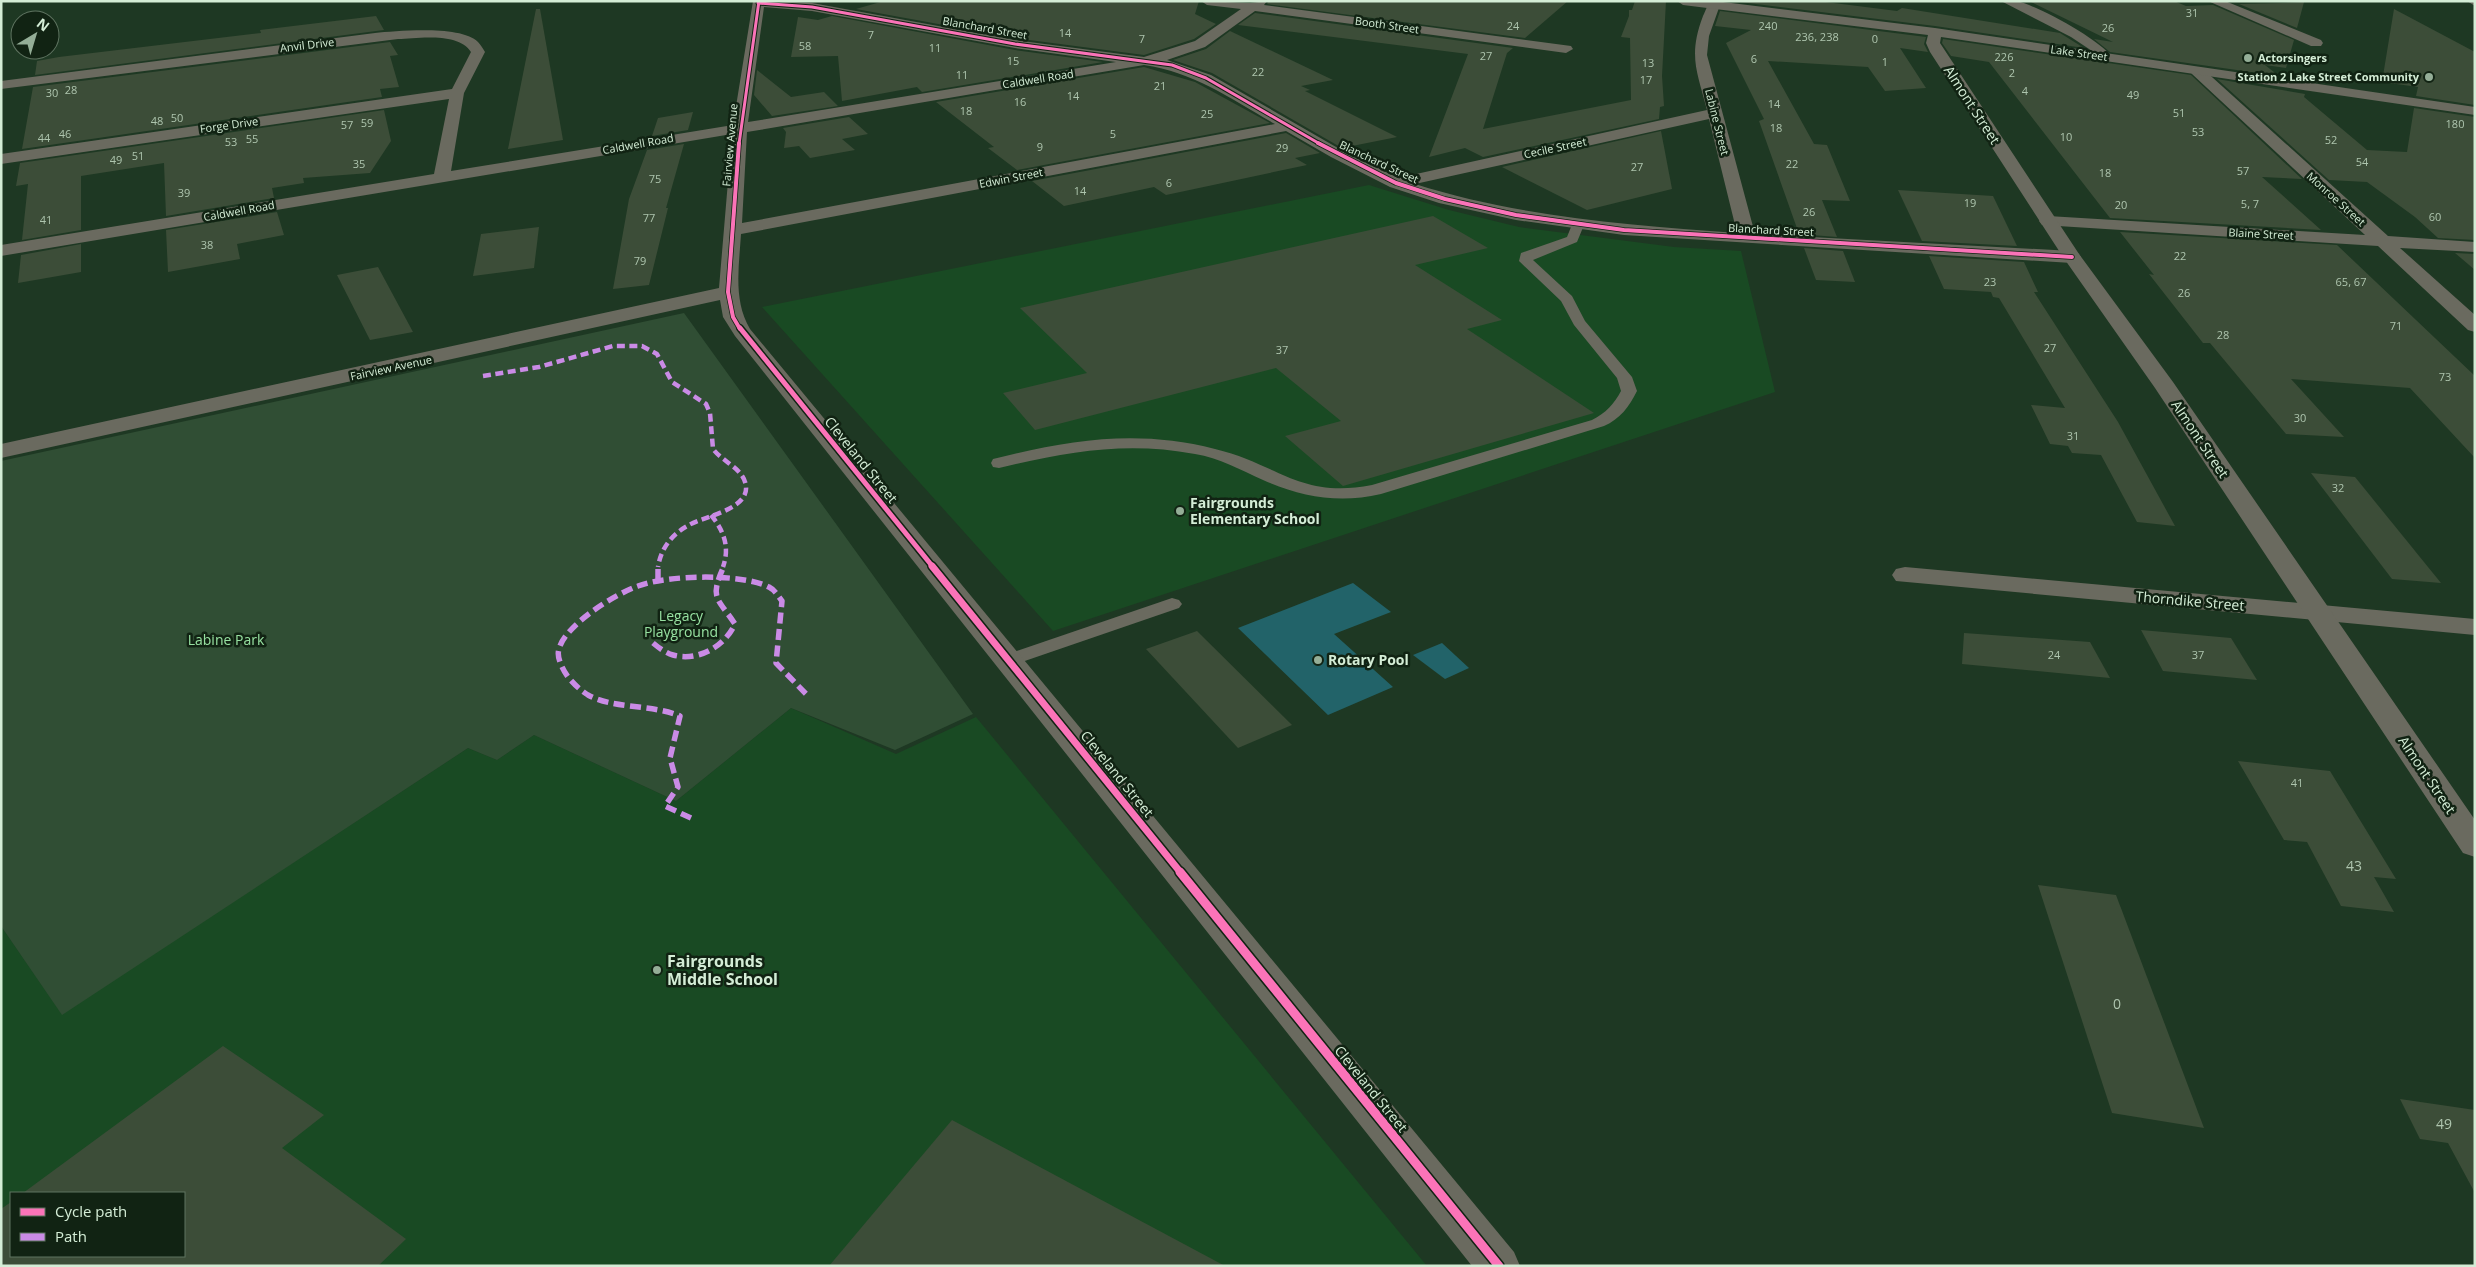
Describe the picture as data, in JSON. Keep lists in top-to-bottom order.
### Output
{
  "streets": {
    "street": [
      "Booth Street",
      "Blanchard Street",
      "Anvil Drive",
      "Lake Street",
      "Caldwell Road",
      "Almont Street",
      "Labine Street",
      "Forge Drive",
      "Fairview Avenue",
      "Cecile Street",
      "Edwin Street",
      "Monroe Street",
      "Blaine Street",
      "Cleveland Street",
      "Thorndike Street"
    ]
  },
  "crossings": [
    ["Booth Street", "Caldwell Road"],
    ["Blanchard Street", "Caldwell Road"],
    ["Blanchard Street", "Almont Street"],
    ["Blanchard Street", "Labine Street"],
    ["Blanchard Street", "Fairview Avenue"],
    ["Blanchard Street", "Cecile Street"],
    ["Blanchard Street", "Edwin Street"],
    ["Anvil Drive", "Caldwell Road"],
    ["Anvil Drive", "Forge Drive"],
    ["Lake Street", "Almont Street"],
    ["Lake Street", "Labine Street"],
    ["Lake Street", "Monroe Street"],
    ["Caldwell Road", "Fairview Avenue"],
    ["Almont Street", "Blaine Street"],
    ["Almont Street", "Thorndike Street"],
    ["Labine Street", "Cecile Street"],
    ["Fairview Avenue", "Edwin Street"],
    ["Fairview Avenue", "Cleveland Street"],
    ["Monroe Street", "Blaine Street"]
  ],
  "parks": ["Legacy Playground", "Labine Park"],
  "places": [
    "Actorsingers",
    "Station 2 Lake Street Community",
    "Fairgrounds Elementary School",
    "Rotary Pool",
    "Fairgrounds Middle School"
  ],
  "house_numbers": [
    "31",
    "24",
    "240",
    "26",
    "14",
    "7",
    "236, 238",
    "7",
    "0",
    "58",
    "11",
    "27",
    "226",
    "6",
    "15",
    "1",
    "13",
    "22",
    "2",
    "11",
    "17",
    "21",
    "28",
    "4",
    "30",
    "49",
    "14",
    "16",
    "14",
    "18",
    "51",
    "25",
    "50",
    "48",
    "59",
    "180",
    "57",
    "18",
    "53",
    "46",
    "5",
    "10",
    "44",
    "55",
    "52",
    "53",
    "9",
    "29",
    "51",
    "49",
    "54",
    "35",
    "22",
    "27",
    "57",
    "18",
    "75",
    "6",
    "14",
    "39",
    "19",
    "5, 7",
    "20",
    "26",
    "60",
    "77",
    "41",
    "38",
    "22",
    "79",
    "23",
    "65, 67",
    "26",
    "71",
    "28",
    "27",
    "37",
    "73",
    "30",
    "31",
    "32",
    "24",
    "37",
    "41",
    "43",
    "0",
    "49"
  ],
  "legend": ["Cycle path", "Path"],
  "north": "top right"
}
